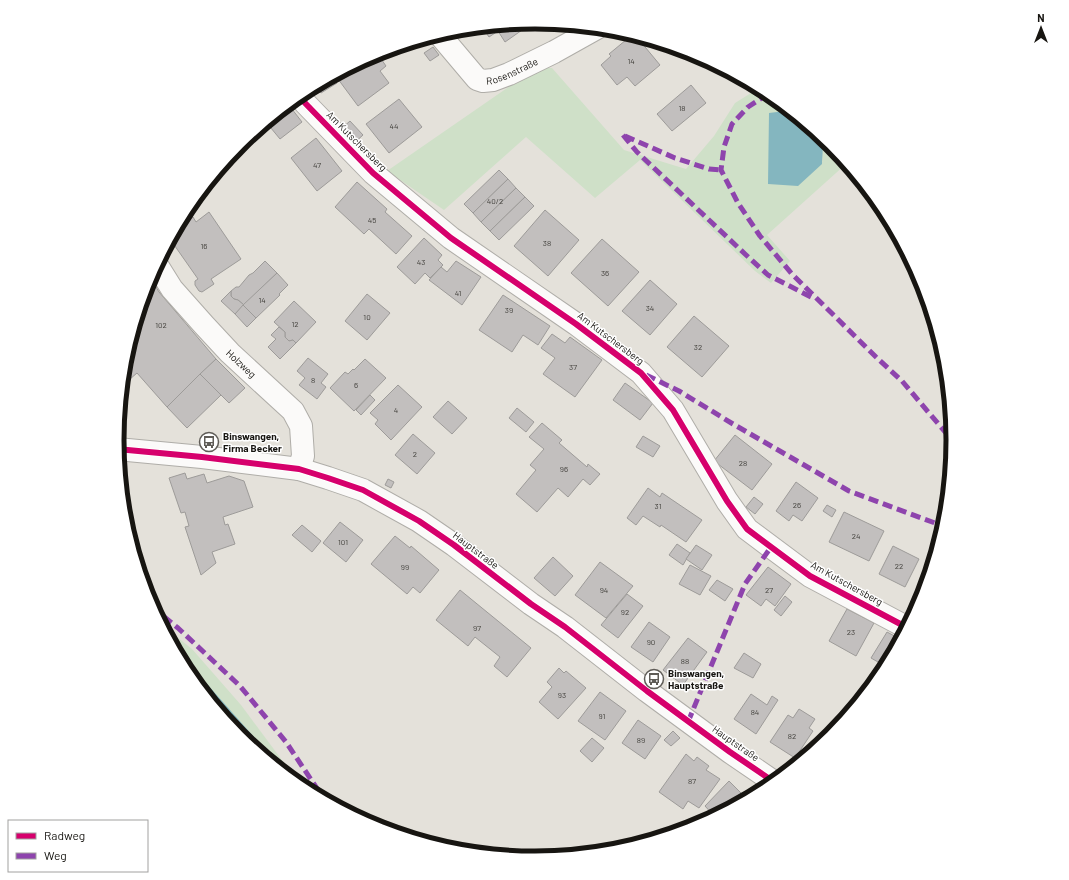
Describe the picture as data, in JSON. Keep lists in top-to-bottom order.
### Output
{
  "streets": {
    "street": [
      "Rosenstraße",
      "Am Kutschersberg",
      "Holzweg",
      "Hauptstraße"
    ]
  },
  "crossings": [
    ["Holzweg", "Hauptstraße"]
  ],
  "places": {
    "bus stop": ["Binswangen, Firma Becker", "Binswangen, Hauptstraße"]
  },
  "house_numbers": [
    "14",
    "18",
    "44",
    "47",
    "40/2",
    "45",
    "38",
    "16",
    "43",
    "36",
    "41",
    "14",
    "34",
    "39",
    "10",
    "12",
    "102",
    "32",
    "37",
    "8",
    "6",
    "4",
    "2",
    "28",
    "96",
    "26",
    "31",
    "24",
    "101",
    "22",
    "99",
    "94",
    "27",
    "92",
    "97",
    "23",
    "90",
    "88",
    "93",
    "84",
    "91",
    "82",
    "89",
    "87"
  ],
  "legend": ["Radweg", "Weg"],
  "north": "top"
}
